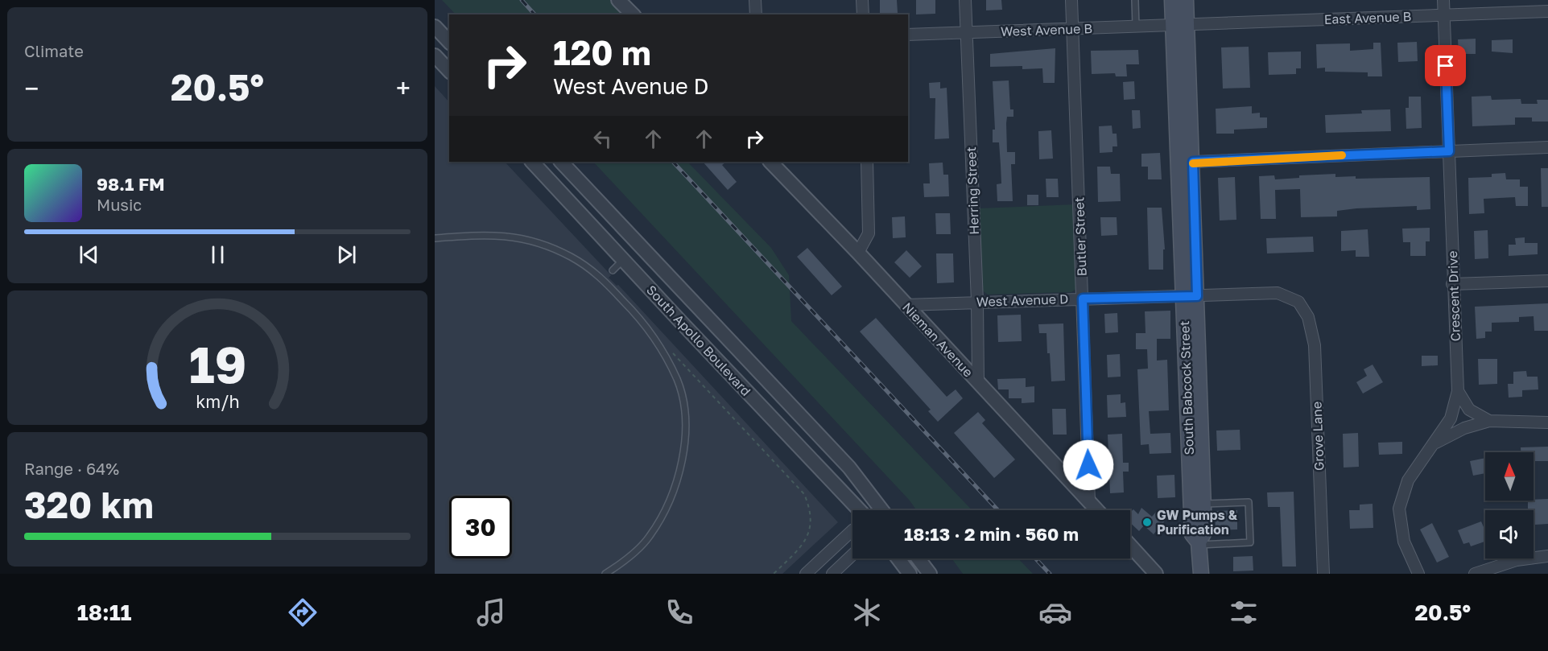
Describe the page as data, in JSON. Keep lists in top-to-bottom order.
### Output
{
  "streets": {
    "main road": ["South Babcock Street"],
    "street": [
      "East Avenue B",
      "West Avenue B",
      "Herring Street",
      "Butler Street",
      "Crescent Drive",
      "West Avenue D",
      "Nieman Avenue",
      "South Apollo Boulevard",
      "Grove Lane"
    ]
  },
  "crossings": [
    ["East Avenue B", "West Avenue B"],
    ["East Avenue B", "Crescent Drive"],
    ["East Avenue B", "South Babcock Street"],
    ["West Avenue B", "Herring Street"],
    ["West Avenue B", "Butler Street"],
    ["West Avenue B", "South Babcock Street"],
    ["Herring Street", "West Avenue D"],
    ["Herring Street", "Nieman Avenue"],
    ["Butler Street", "West Avenue D"],
    ["Butler Street", "Nieman Avenue"],
    ["West Avenue D", "Nieman Avenue"],
    ["West Avenue D", "South Babcock Street"],
    ["West Avenue D", "Grove Lane"]
  ],
  "places": ["GW Pumps & Purification"],
  "north": "top",
  "page": {
    "tile": [
      "Climate",
      ["Range · 64%", "320 km"]
    ],
    "turn": ["120 m", "West Avenue D"],
    "heat": ["−", "20.5°", "+"],
    "song": ["98.1 FM", "Music"],
    "limit": "30",
    "trip": "18:13 · 2 min · 560 m",
    "tabs": ["18:11", "20.5°"],
    "gauge": ["19", "km/h"]
  }
}
